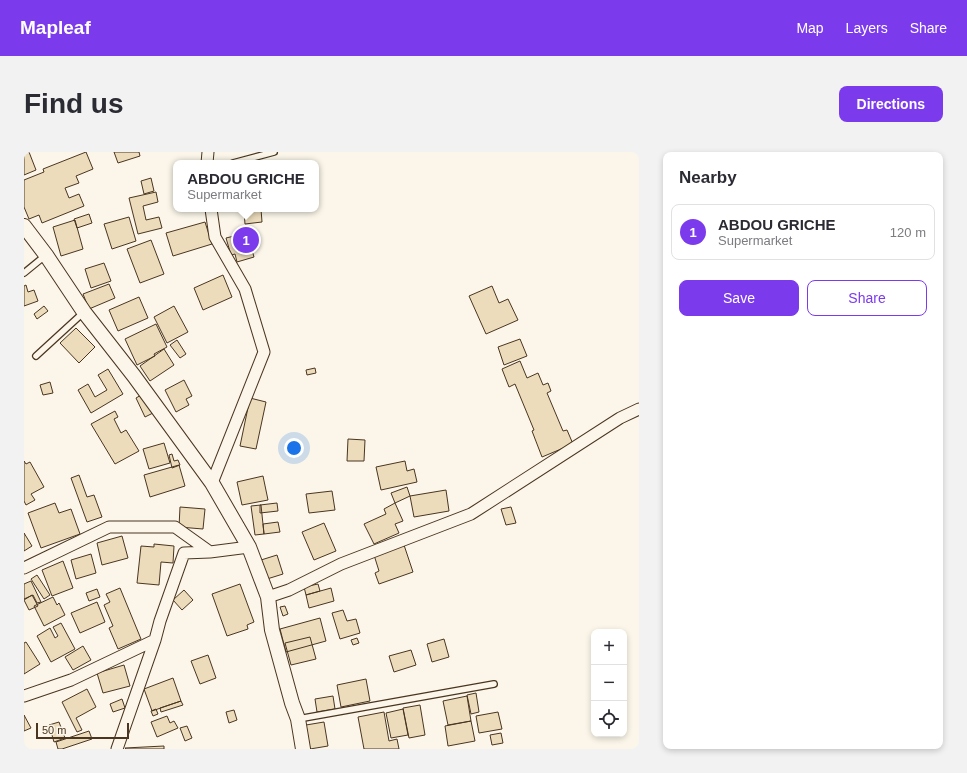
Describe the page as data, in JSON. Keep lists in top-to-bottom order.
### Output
{
  "scale_bar": "50 m",
  "page": {
    "header": "Mapleaf",
    "nav": ["Map", "Layers", "Share"],
    "buttons": [
      "Directions",
      ["Save", "Share"]
    ],
    "title": "Find us",
    "heading": "Nearby",
    "popup": ["ABDOU GRICHE", "Supermarket"],
    "list": [
      {
        "mark": "1",
        "name": "ABDOU GRICHE",
        "note": "Supermarket",
        "value": "120 m"
      }
    ],
    "pins": "1",
    "map_buttons": ["+", "−"],
    "scale": "50 m"
  }
}
